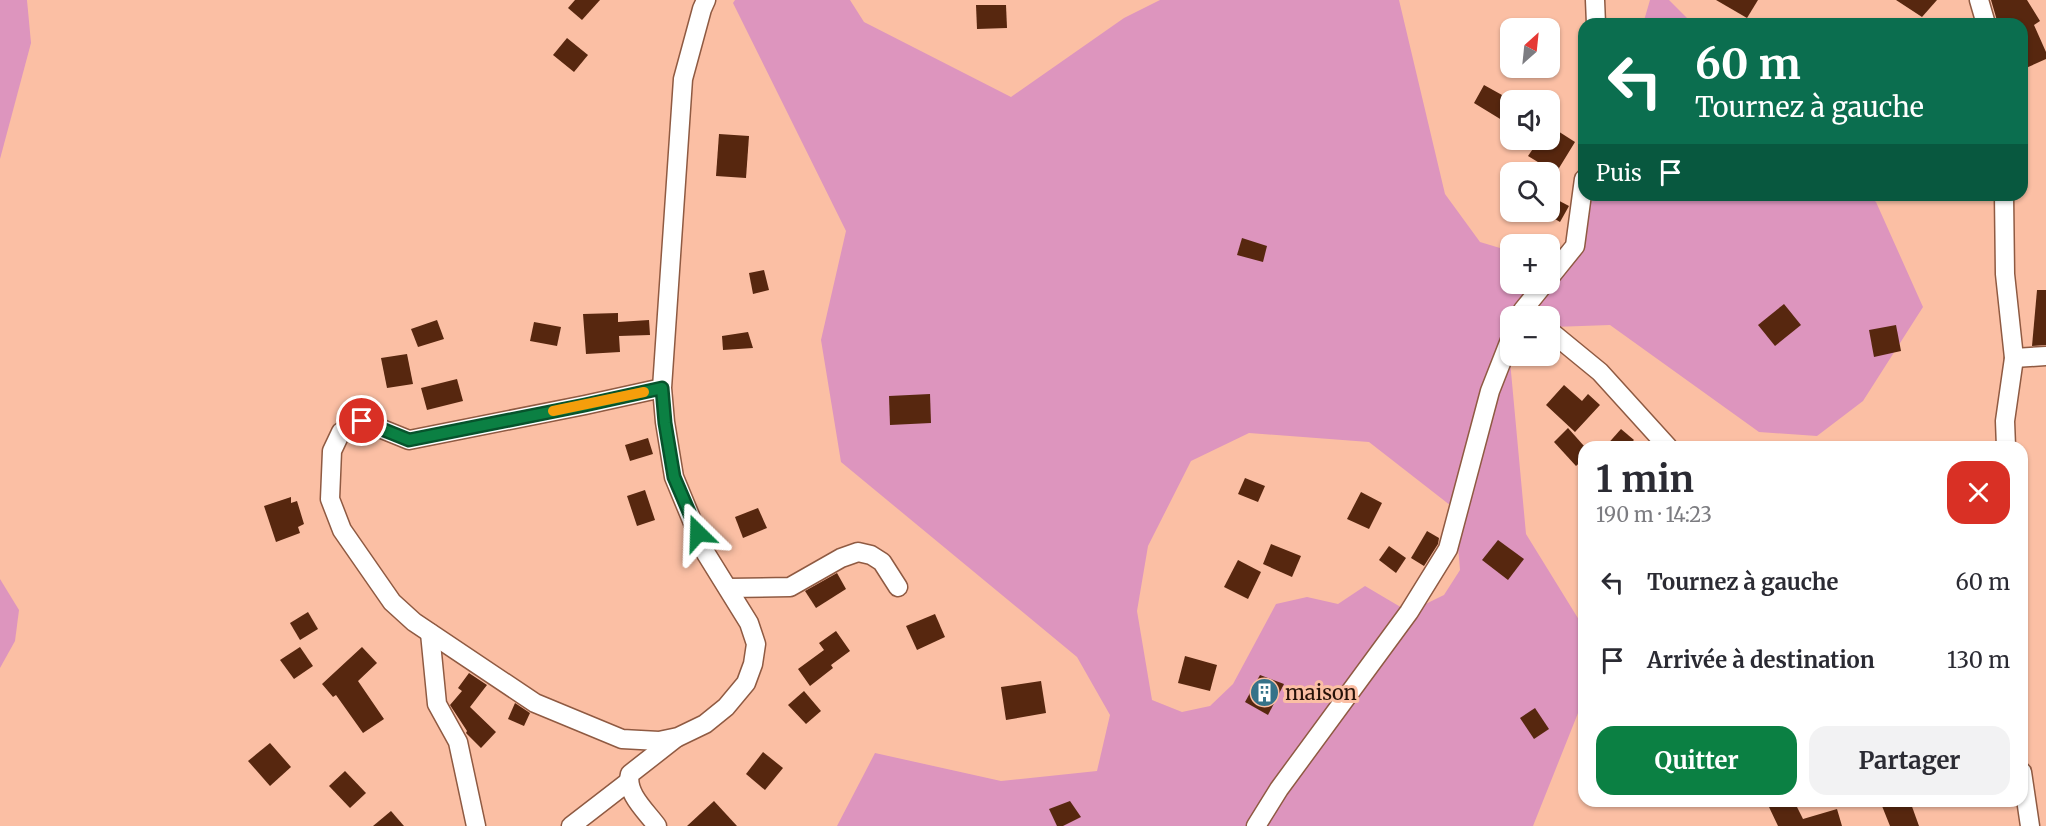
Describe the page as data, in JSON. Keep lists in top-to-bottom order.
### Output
{
  "places": {
    "building": ["maison"]
  },
  "north": "top right",
  "page": {
    "map_buttons": ["+", "−"],
    "turn": ["60 m", "Tournez à gauche"],
    "then": "Puis",
    "heading": ["1 min", "190 m · 14:23"],
    "list": [
      {
        "name": "Tournez à gauche",
        "value": "60 m"
      },
      {
        "name": "Arrivée à destination",
        "value": "130 m"
      }
    ],
    "buttons": ["Quitter", "Partager"]
  }
}
